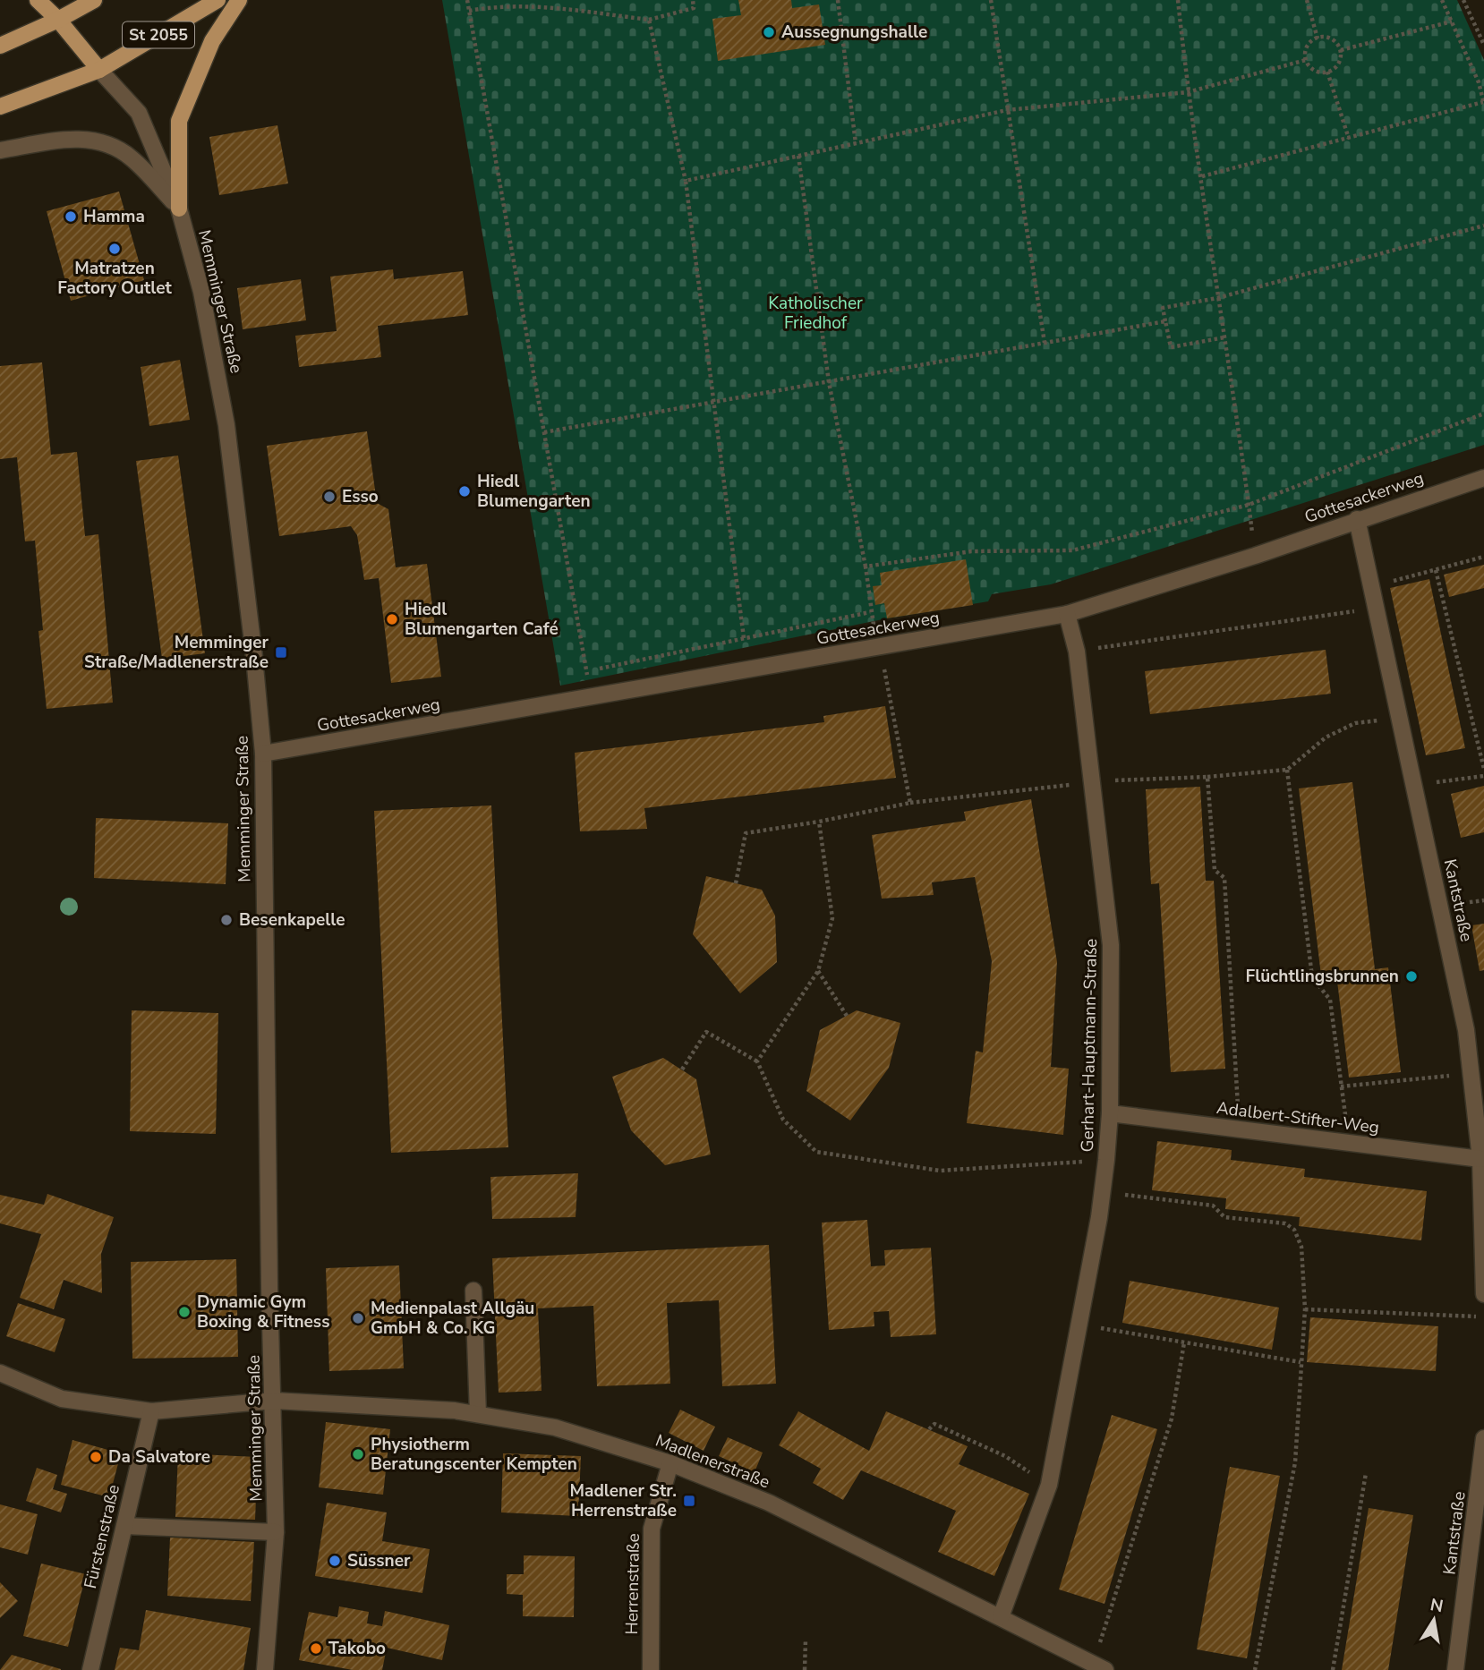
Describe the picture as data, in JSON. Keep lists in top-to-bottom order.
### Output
{
  "streets": {
    "main road": ["St 2055", "Memminger Straße"],
    "street": [
      "Gottesackerweg",
      "Kantstraße",
      "Gerhart-Hauptmann-Straße",
      "Adalbert-Stifter-Weg",
      "Madlenerstraße",
      "Fürstenstraße",
      "Herrenstraße"
    ]
  },
  "crossings": [
    ["St 2055", "Memminger Straße"],
    ["Memminger Straße", "Gottesackerweg"],
    ["Memminger Straße", "Madlenerstraße"],
    ["Gottesackerweg", "Kantstraße"],
    ["Gottesackerweg", "Gerhart-Hauptmann-Straße"],
    ["Kantstraße", "Adalbert-Stifter-Weg"],
    ["Gerhart-Hauptmann-Straße", "Adalbert-Stifter-Weg"],
    ["Gerhart-Hauptmann-Straße", "Madlenerstraße"],
    ["Madlenerstraße", "Fürstenstraße"],
    ["Madlenerstraße", "Herrenstraße"]
  ],
  "parks": ["Katholischer Friedhof"],
  "places": {
    "other": [
      "Aussegnungshalle",
      "Hamma",
      "Matratzen Factory Outlet",
      "Hiedl Blumengarten",
      "Esso",
      "Hiedl Blumengarten Café",
      "Besenkapelle",
      "Flüchtlingsbrunnen",
      "Dynamic Gym Boxing & Fitness",
      "Medienpalast Allgäu GmbH & Co. KG",
      "Physiotherm Beratungscenter Kempten",
      "Da Salvatore",
      "Süssner",
      "Takobo"
    ],
    "transit": ["Memminger Straße/Madlenerstraße", "Madlener Str. Herrenstraße"]
  },
  "north": "top"
}
